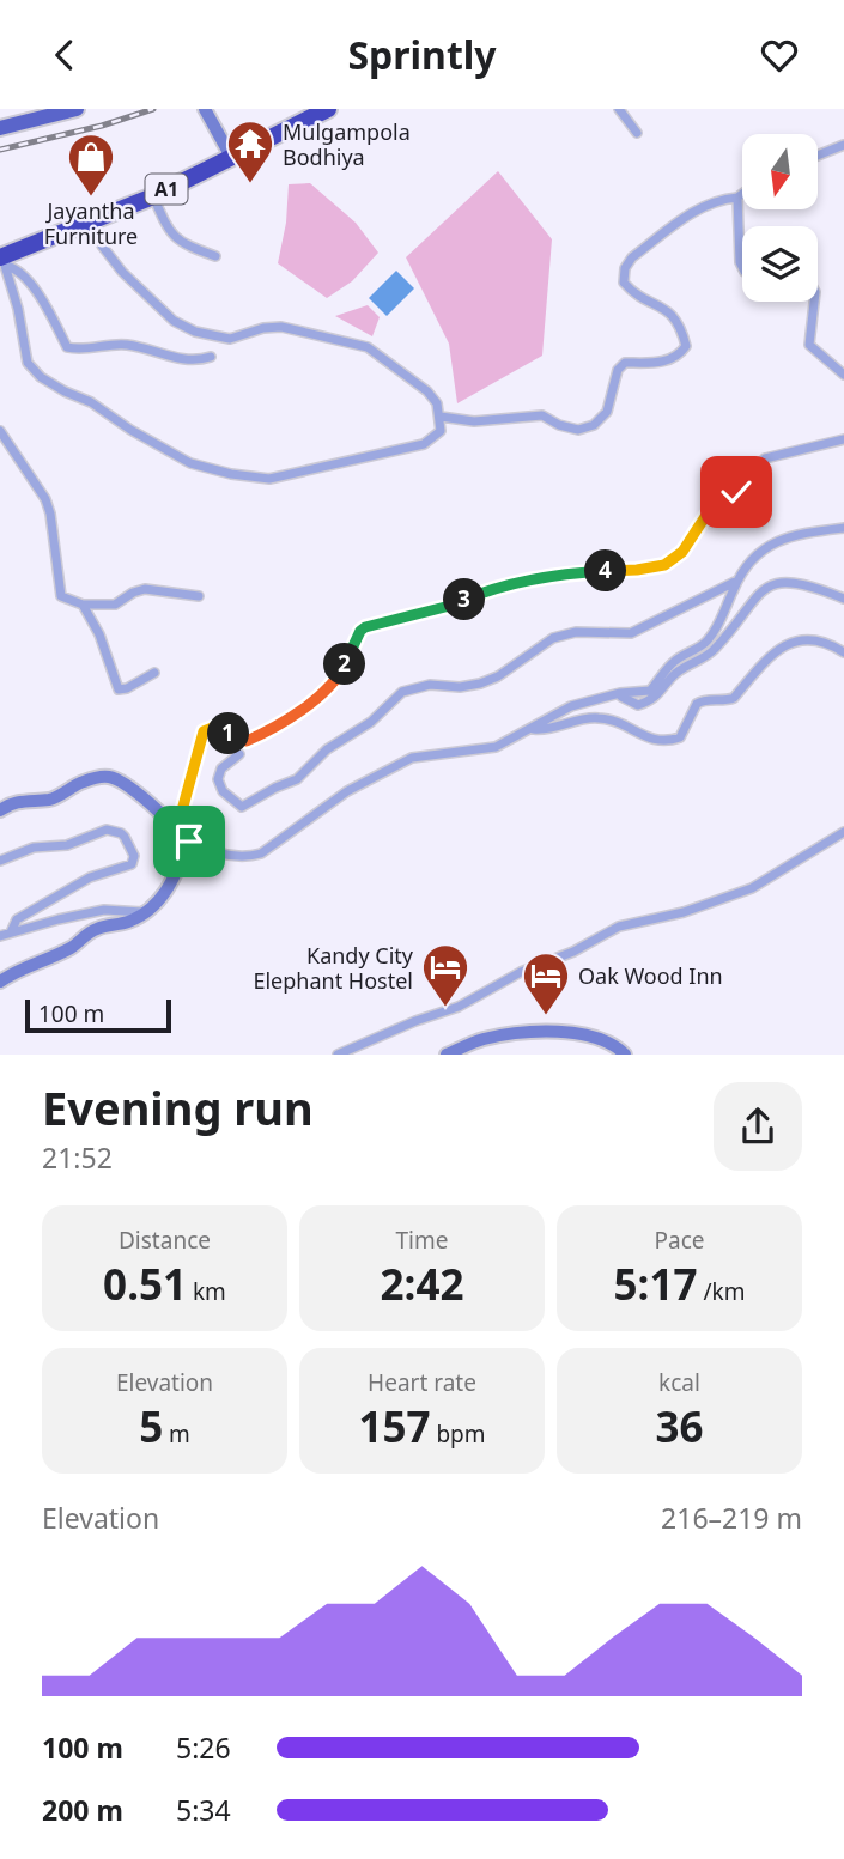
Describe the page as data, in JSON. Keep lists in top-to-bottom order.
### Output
{
  "streets": {
    "highway": ["A1"]
  },
  "places": {
    "temple": ["Mulgampola Bodhiya"],
    "shop": ["Jayantha Furniture"],
    "hotel": ["Kandy City Elephant Hostel", "Oak Wood Inn"]
  },
  "scale_bar": "100 m",
  "north": "bottom",
  "page": {
    "header": "Sprintly",
    "pins": [
      "4",
      "3",
      "2",
      "1"
    ],
    "scale": "100 m",
    "heading": ["Evening run", "21:52"],
    "stats": [
      ["Distance", "0.51 km"],
      ["Time", "2:42"],
      ["Pace", "5:17 /km"],
      ["Elevation", "5 m"],
      ["Heart rate", "157 bpm"],
      ["kcal", "36"]
    ],
    "chart": ["Elevation", "216–219 m"],
    "list": [
      {
        "name": "100 m",
        "note": "5:26"
      },
      {
        "name": "200 m",
        "note": "5:34"
      }
    ]
  }
}
